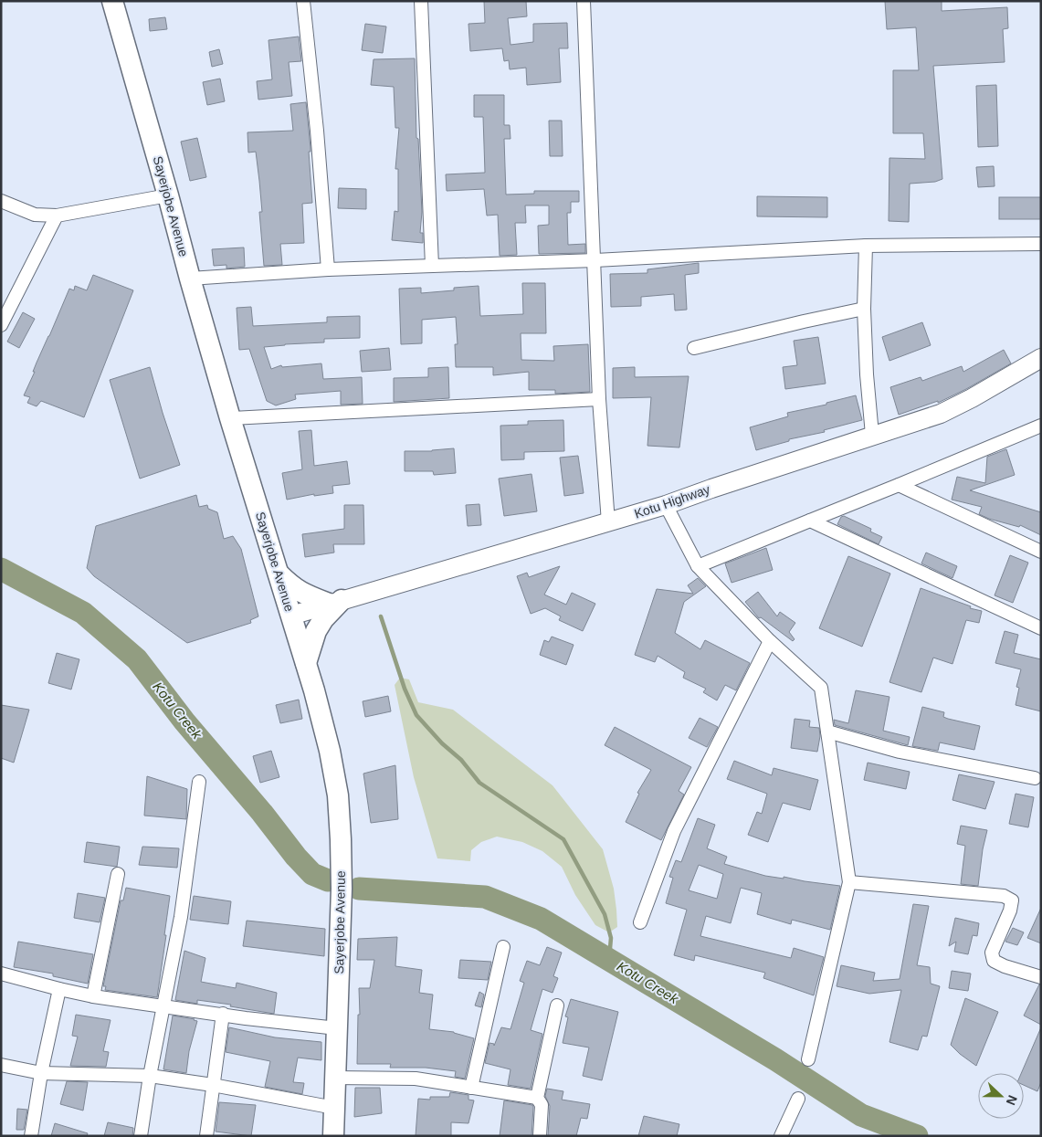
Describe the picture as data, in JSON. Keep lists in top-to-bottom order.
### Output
{
  "streets": {
    "main road": ["Sayerjobe Avenue"],
    "street": ["Kotu Highway"]
  },
  "crossings": [
    ["Sayerjobe Avenue", "Kotu Highway"]
  ],
  "water": ["Kotu Creek"],
  "north": "right"
}
